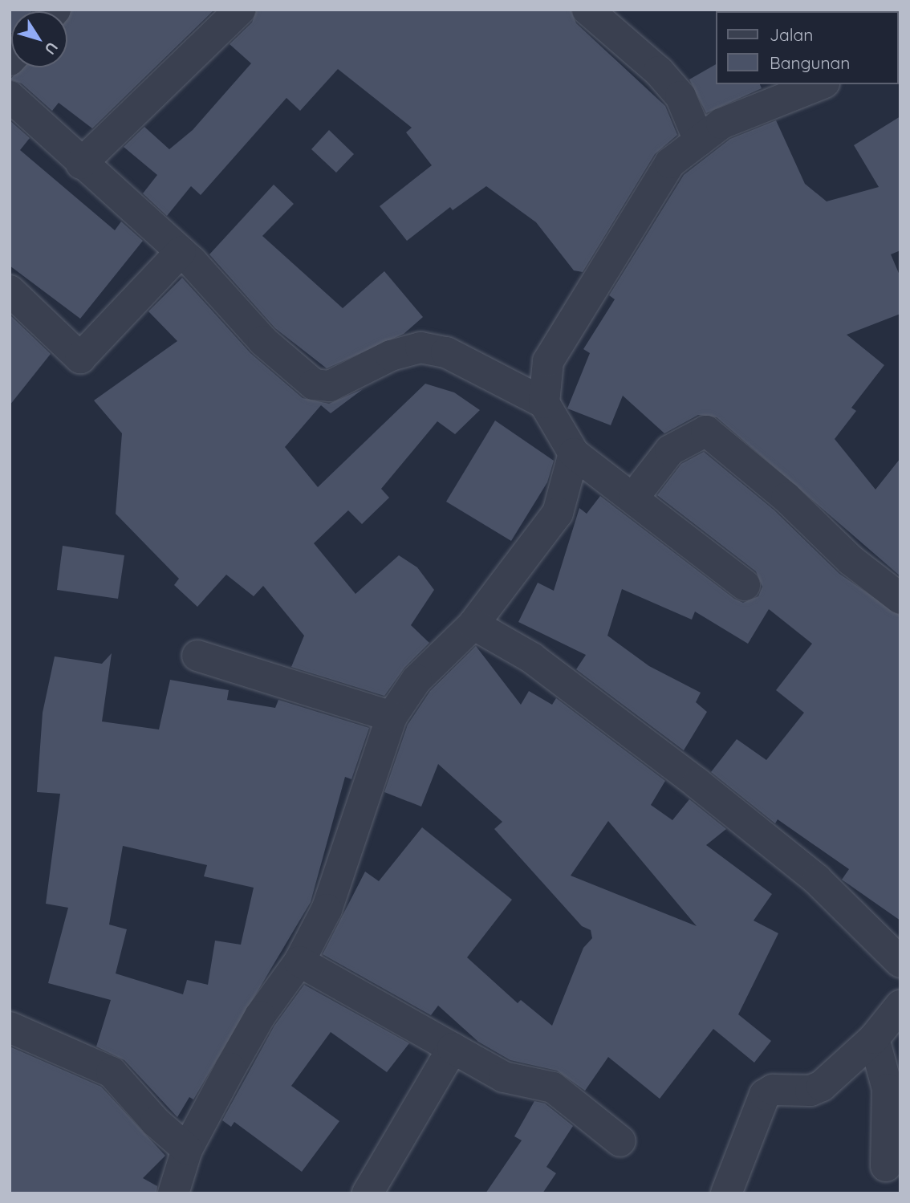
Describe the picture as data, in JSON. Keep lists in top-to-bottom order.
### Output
{
  "legend": ["Jalan", "Bangunan"],
  "north": "bottom right"
}
